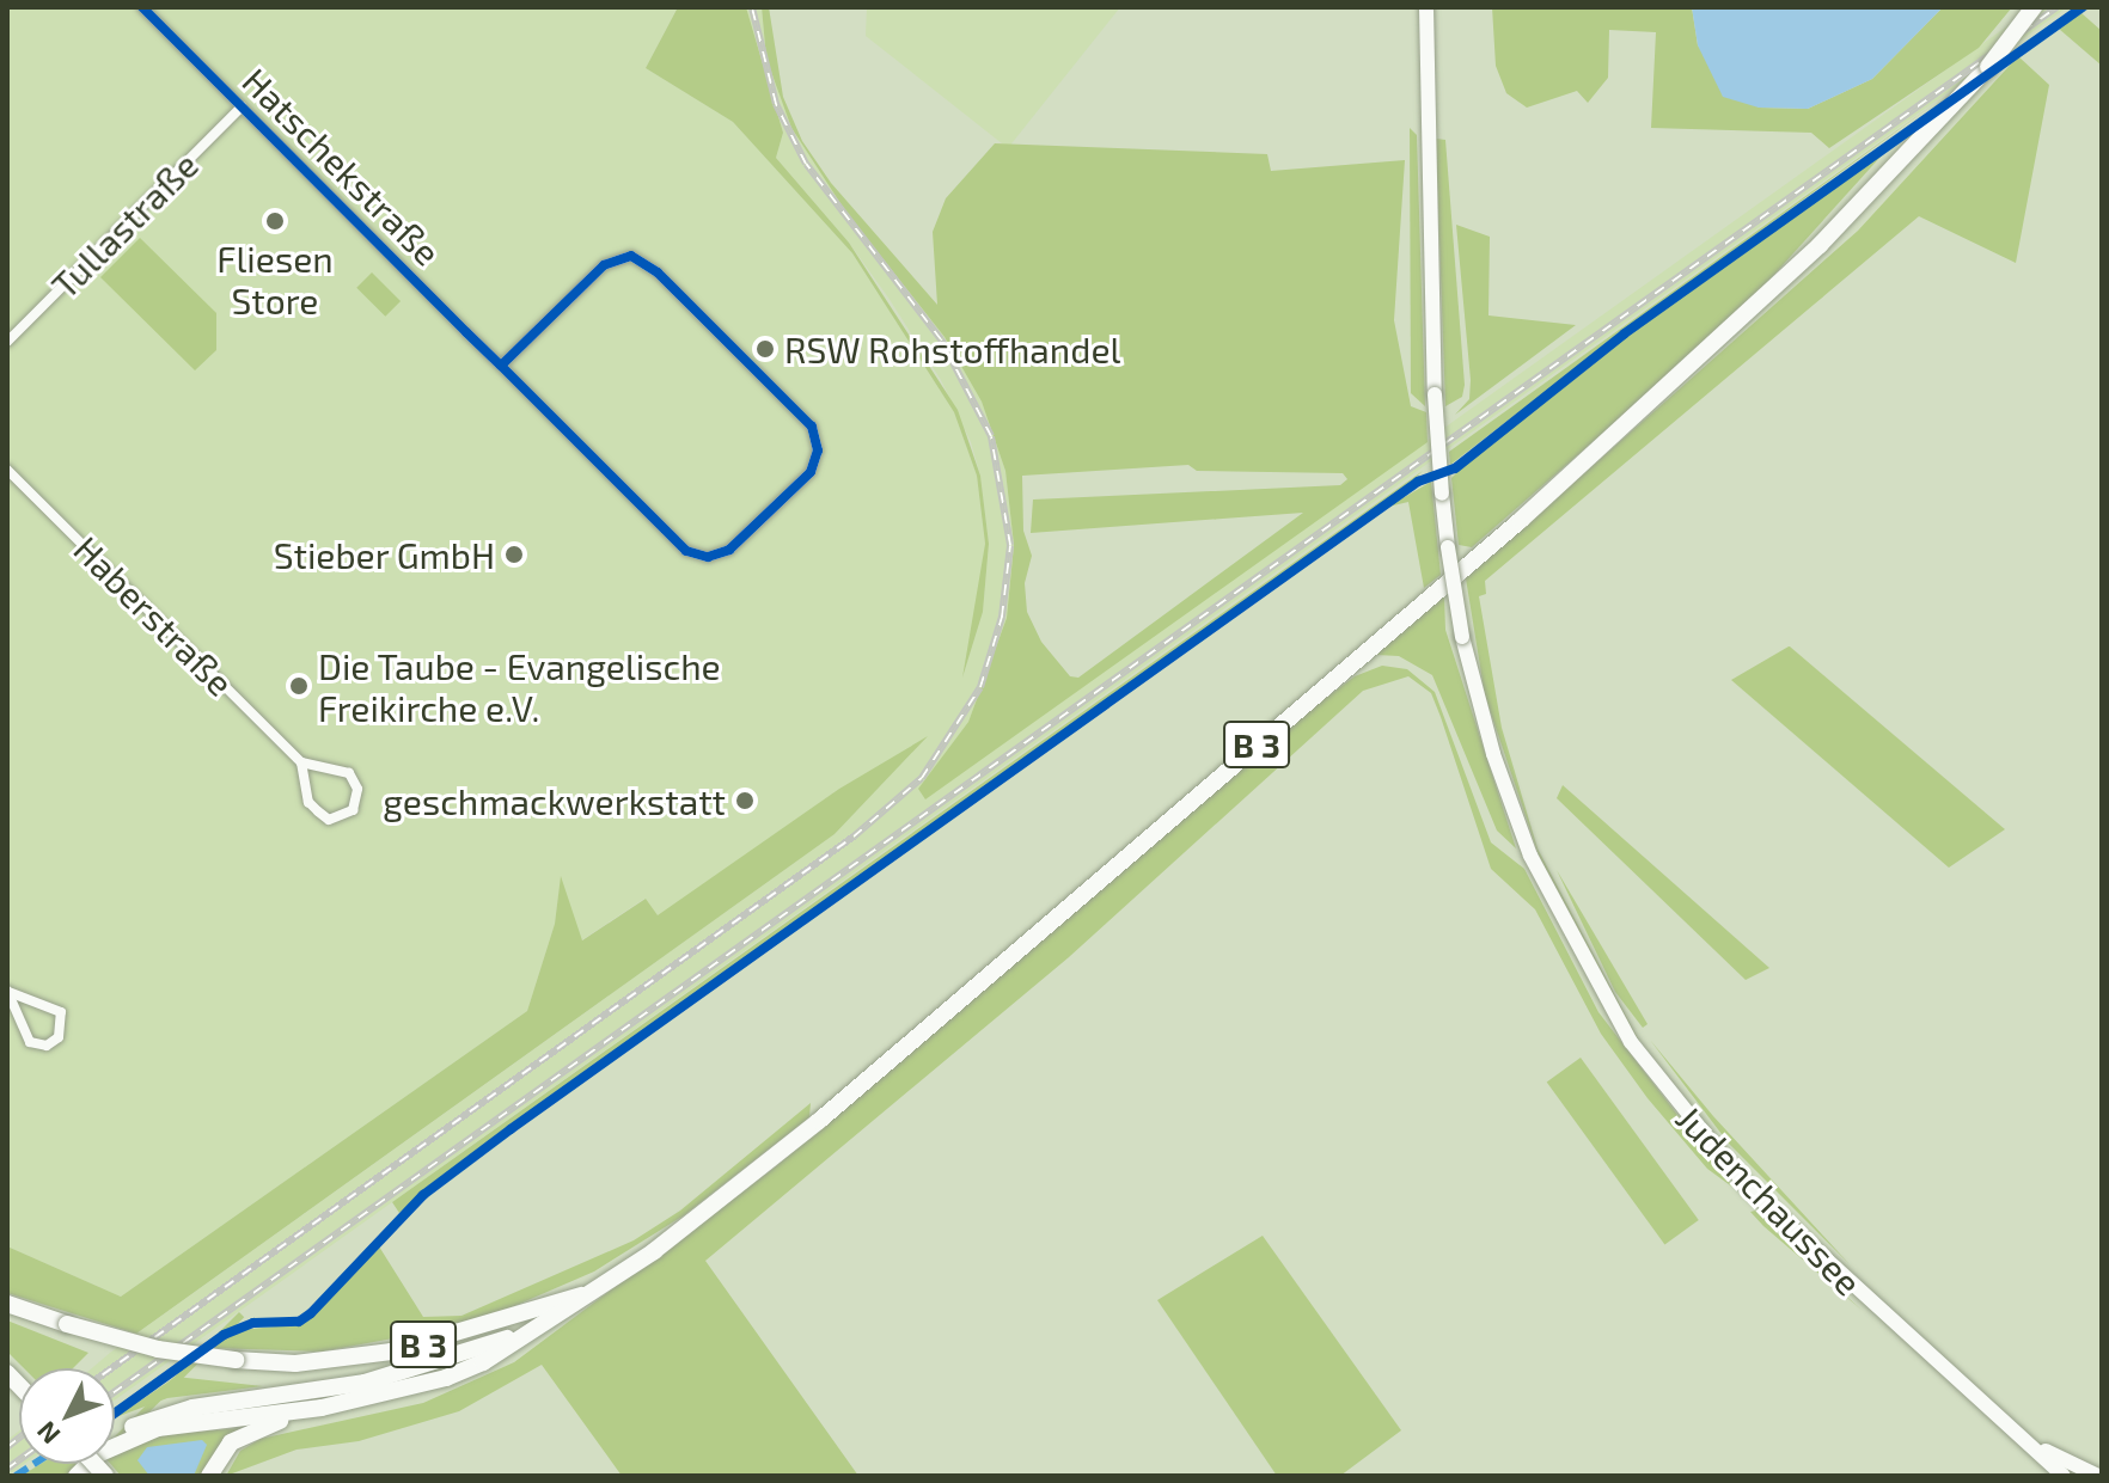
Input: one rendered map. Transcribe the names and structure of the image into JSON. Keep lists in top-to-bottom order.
{
  "streets": {
    "main road": ["B 3", "Judenchaussee"],
    "street": ["Hatschekstraße", "Tullastraße", "Haberstraße"]
  },
  "crossings": [
    ["Hatschekstraße", "Tullastraße"]
  ],
  "places": [
    "Fliesen Store",
    "RSW Rohstoffhandel",
    "Stieber GmbH",
    "Die Taube - Evangelische Freikirche e.V.",
    "geschmackwerkstatt"
  ],
  "north": "bottom left"
}
